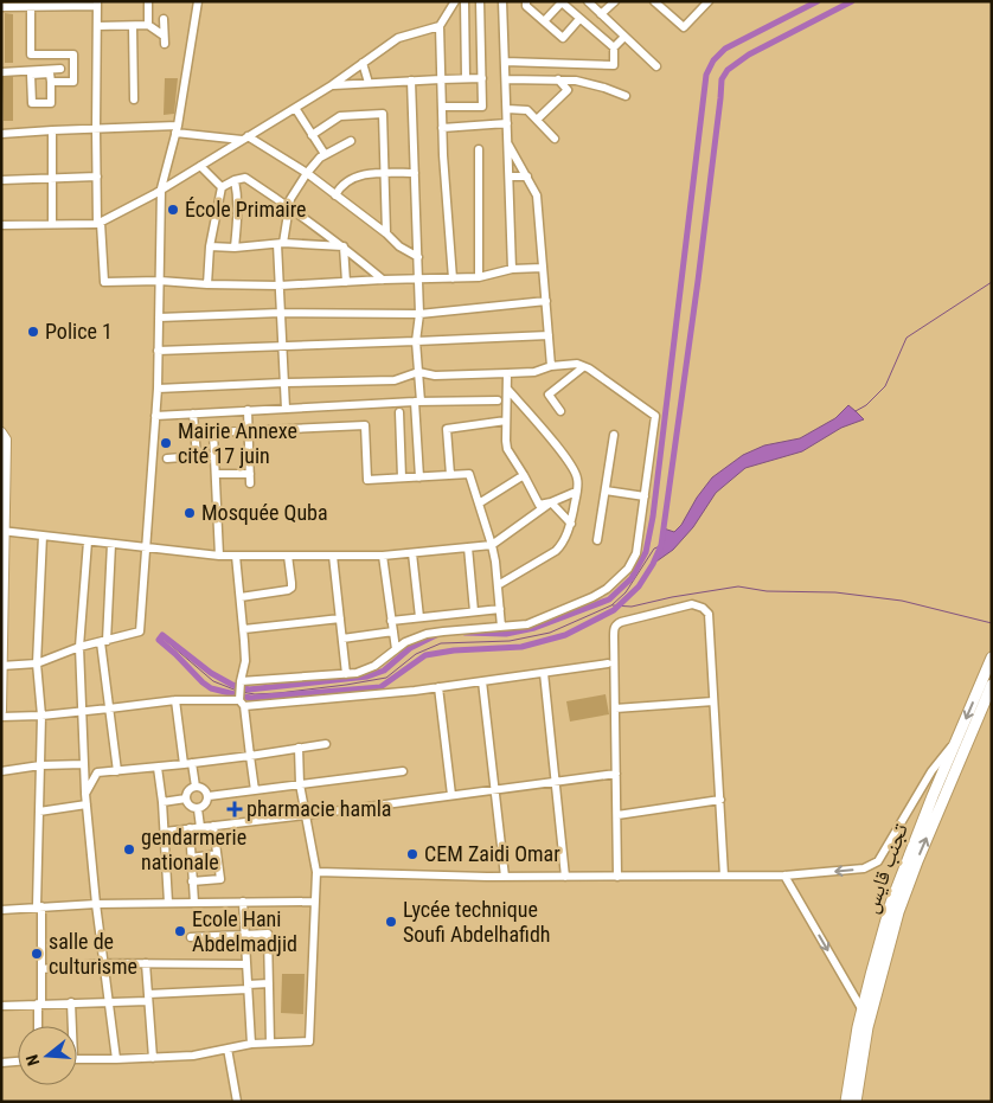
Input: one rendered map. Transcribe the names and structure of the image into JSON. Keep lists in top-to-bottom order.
{
  "streets": {
    "highway": ["تجنب قايس"]
  },
  "places": {
    "other": [
      "École Primaire",
      "Police 1",
      "Mairie Annexe cité 17 juin",
      "Mosquée Quba",
      "gendarmerie nationale",
      "CEM Zaidi Omar",
      "Lycée technique Soufi Abdelhafidh",
      "Ecole Hani Abdelmadjid",
      "salle de culturisme"
    ],
    "health": ["pharmacie hamla"]
  },
  "north": "left"
}
